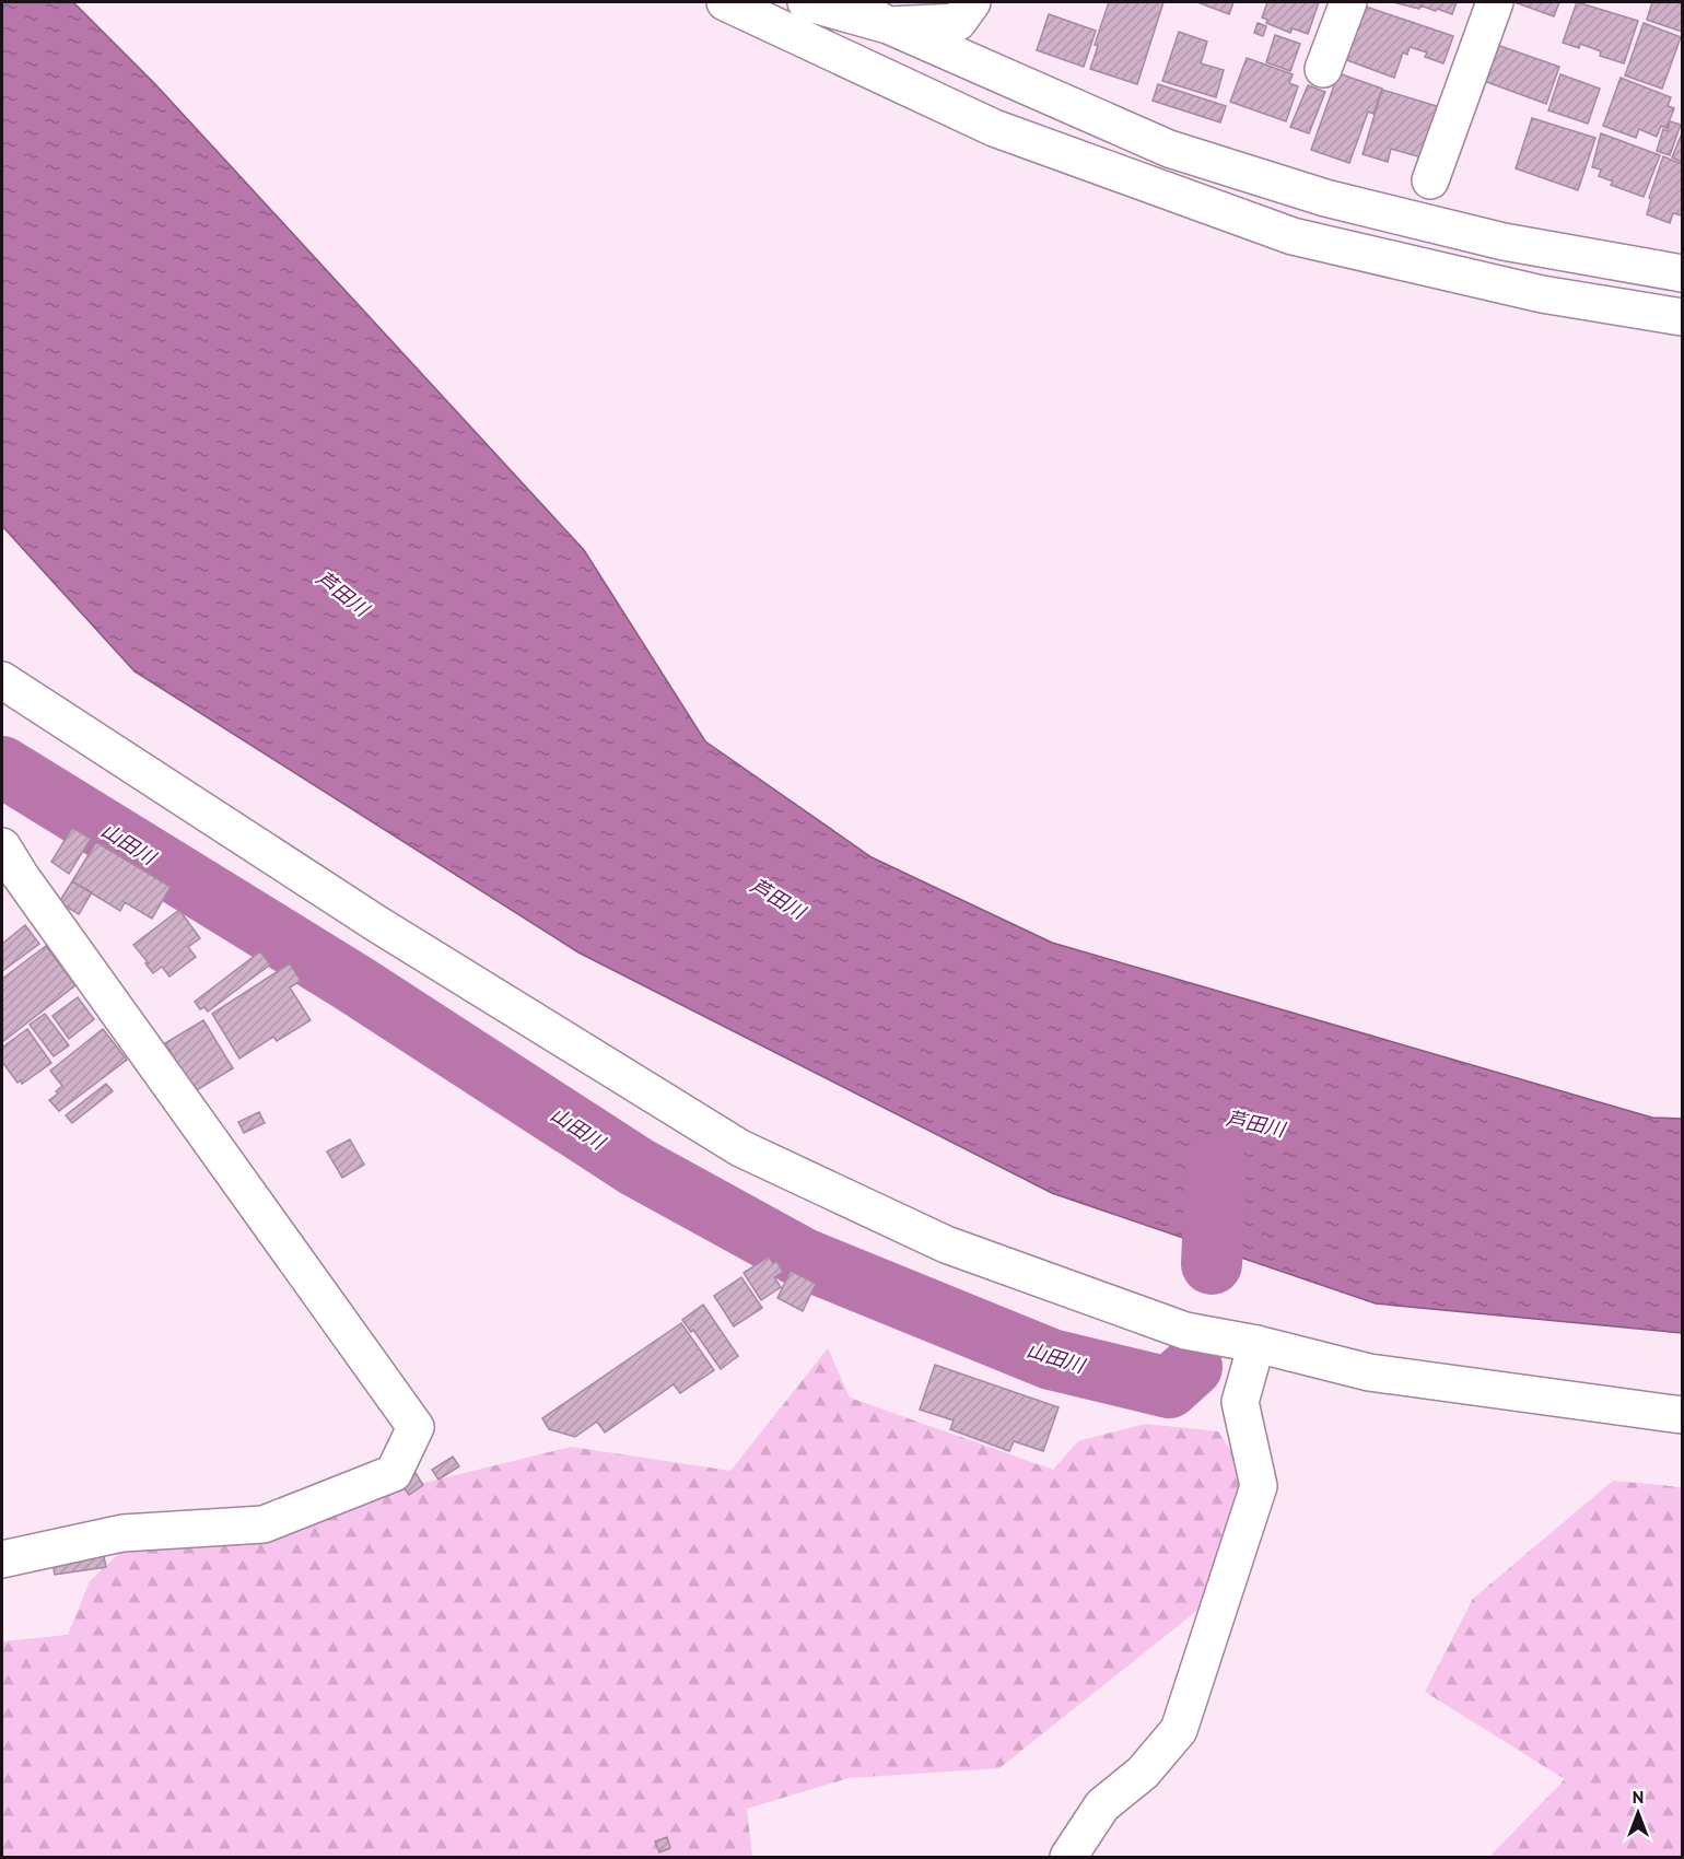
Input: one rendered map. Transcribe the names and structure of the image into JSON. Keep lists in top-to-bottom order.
{
  "water": ["芦田川", "山田川"],
  "north": "top"
}
